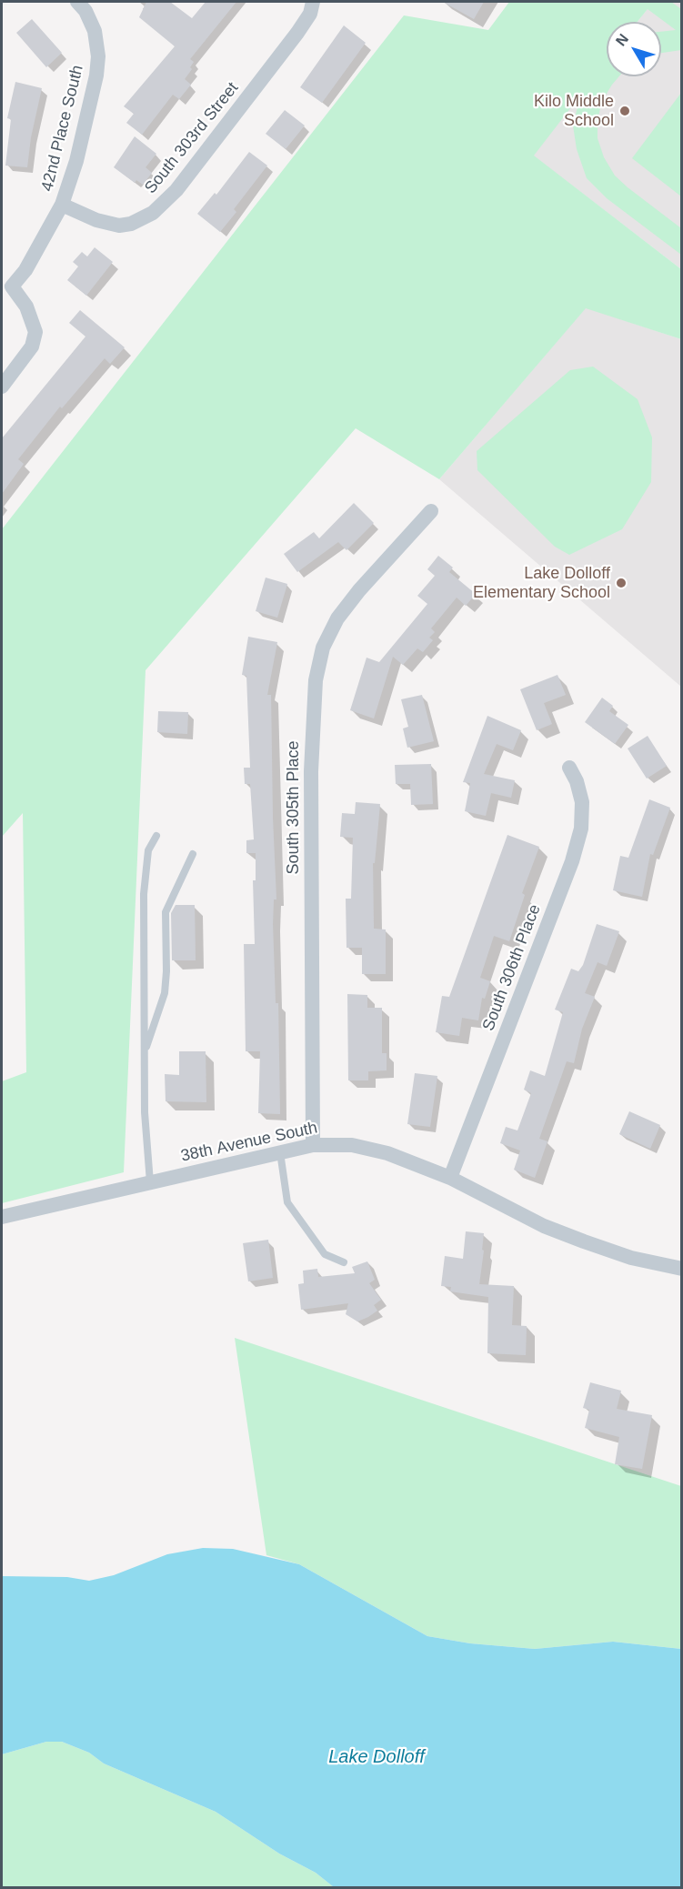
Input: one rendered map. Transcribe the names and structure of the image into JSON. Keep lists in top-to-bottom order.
{
  "streets": {
    "street": [
      "42nd Place South",
      "South 303rd Street",
      "South 305th Place",
      "South 306th Place",
      "38th Avenue South"
    ]
  },
  "crossings": [
    ["42nd Place South", "South 303rd Street"],
    ["South 305th Place", "38th Avenue South"],
    ["South 306th Place", "38th Avenue South"]
  ],
  "water": ["Lake Dolloff"],
  "places": ["Kilo Middle School", "Lake Dolloff Elementary School"],
  "north": "top left"
}
